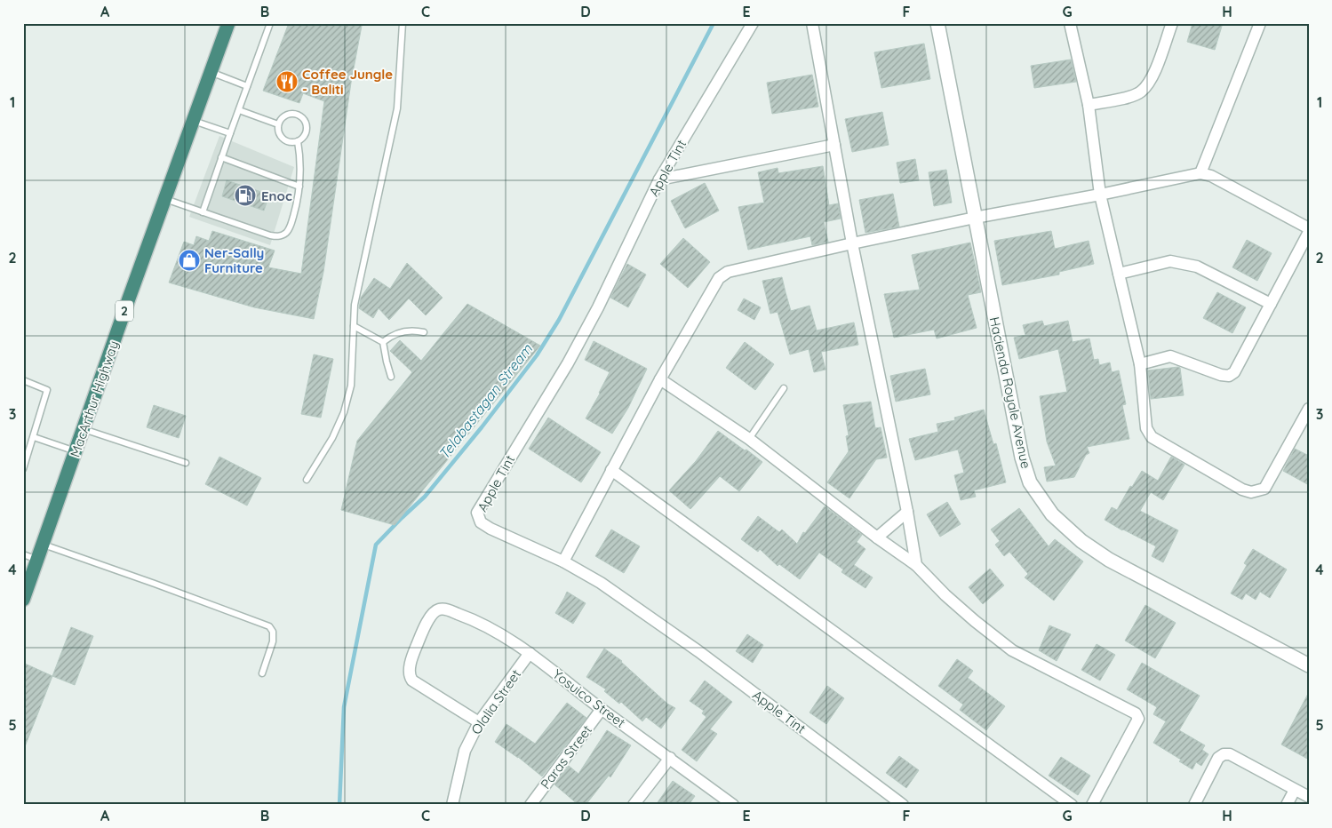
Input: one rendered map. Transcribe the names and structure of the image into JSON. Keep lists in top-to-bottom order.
{
  "streets": {
    "highway": ["2", "MacArthur Highway"],
    "street": [
      "Apple Tint",
      "Hacienda Royale Avenue",
      "Yosuico Street",
      "Olalia Street",
      "Paras Street"
    ]
  },
  "crossings": [
    ["Yosuico Street", "Olalia Street"],
    ["Yosuico Street", "Paras Street"]
  ],
  "water": ["Telabastagan Stream"],
  "places": {
    "restaurant": ["Coffee Jungle - Baliti"],
    "fuel station": ["Enoc"],
    "shop": ["Ner-Sally Furniture"]
  },
  "grid": {
    "columns": [
      "A",
      "B",
      "C",
      "D",
      "E",
      "F",
      "G",
      "H"
    ],
    "rows": [
      "1",
      "2",
      "3",
      "4",
      "5"
    ]
  }
}
